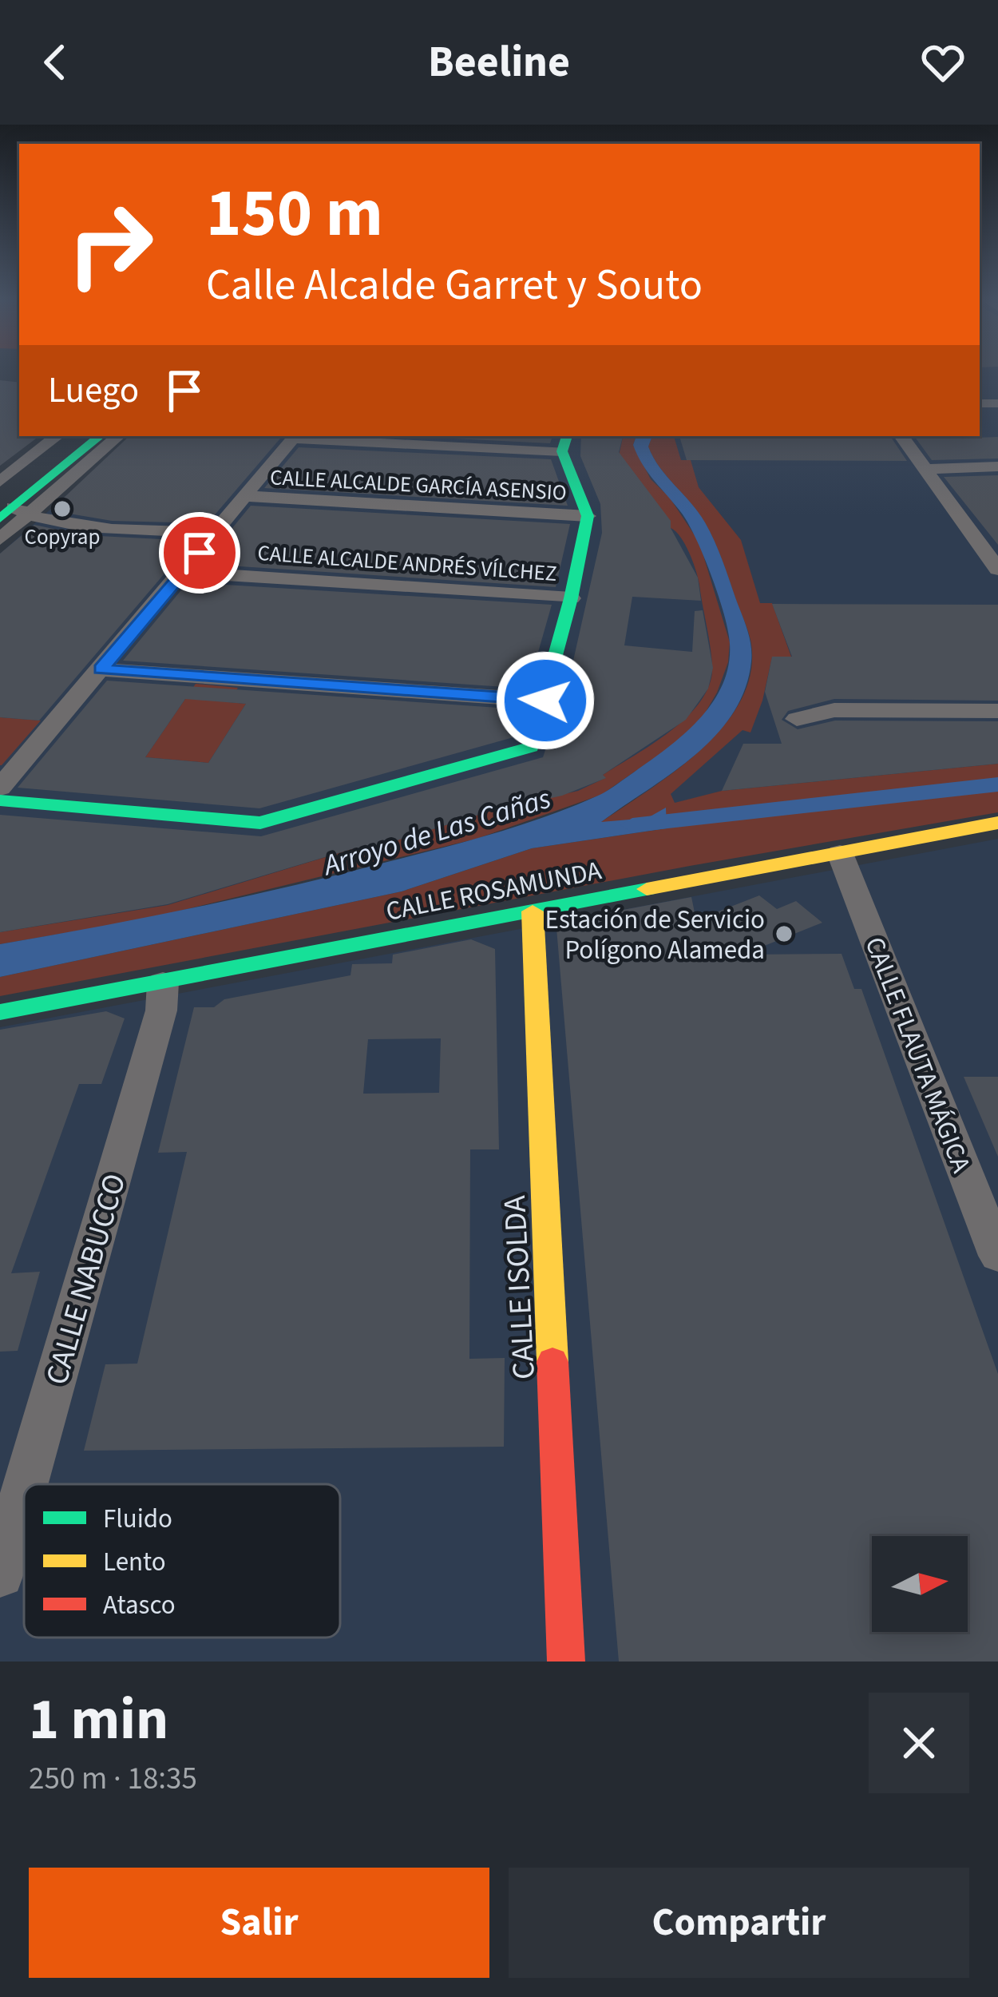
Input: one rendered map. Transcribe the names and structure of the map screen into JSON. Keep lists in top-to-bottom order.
{
  "streets": {
    "street": [
      "CALLE ALCALDE GARCÍA ASENSIO",
      "CALLE ALCALDE ANDRÉS VÍLCHEZ",
      "CALLE ROSAMUNDA",
      "CALLE FLAUTA MÁGICA",
      "CALLE NABUCCO",
      "CALLE ISOLDA"
    ]
  },
  "crossings": [
    ["CALLE ROSAMUNDA", "CALLE FLAUTA MÁGICA"],
    ["CALLE ROSAMUNDA", "CALLE NABUCCO"],
    ["CALLE ROSAMUNDA", "CALLE ISOLDA"]
  ],
  "water": ["Arroyo de Las Cañas"],
  "places": ["Copyrap", "Estación de Servicio Polígono Alameda"],
  "legend": ["Fluido", "Lento", "Atasco"],
  "north": "right",
  "page": {
    "header": "Beeline",
    "turn": ["150 m", "Calle Alcalde Garret y Souto"],
    "then": "Luego",
    "heading": ["1 min", "250 m · 18:35"],
    "buttons": ["Salir", "Compartir"]
  }
}
